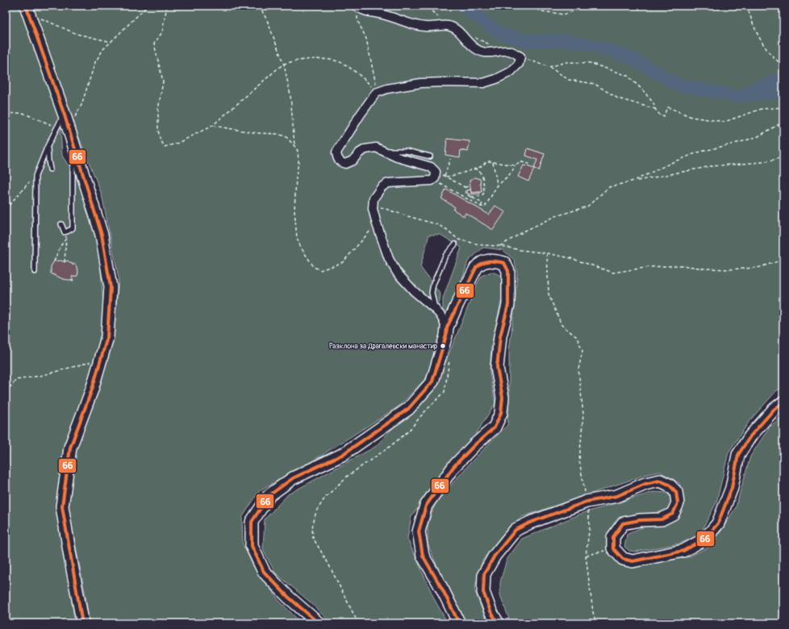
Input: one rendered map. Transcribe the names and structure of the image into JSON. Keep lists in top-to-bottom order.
{
  "places": ["Разклона за Драгалевски манастир"],
  "lines": ["transit line 66"]
}
